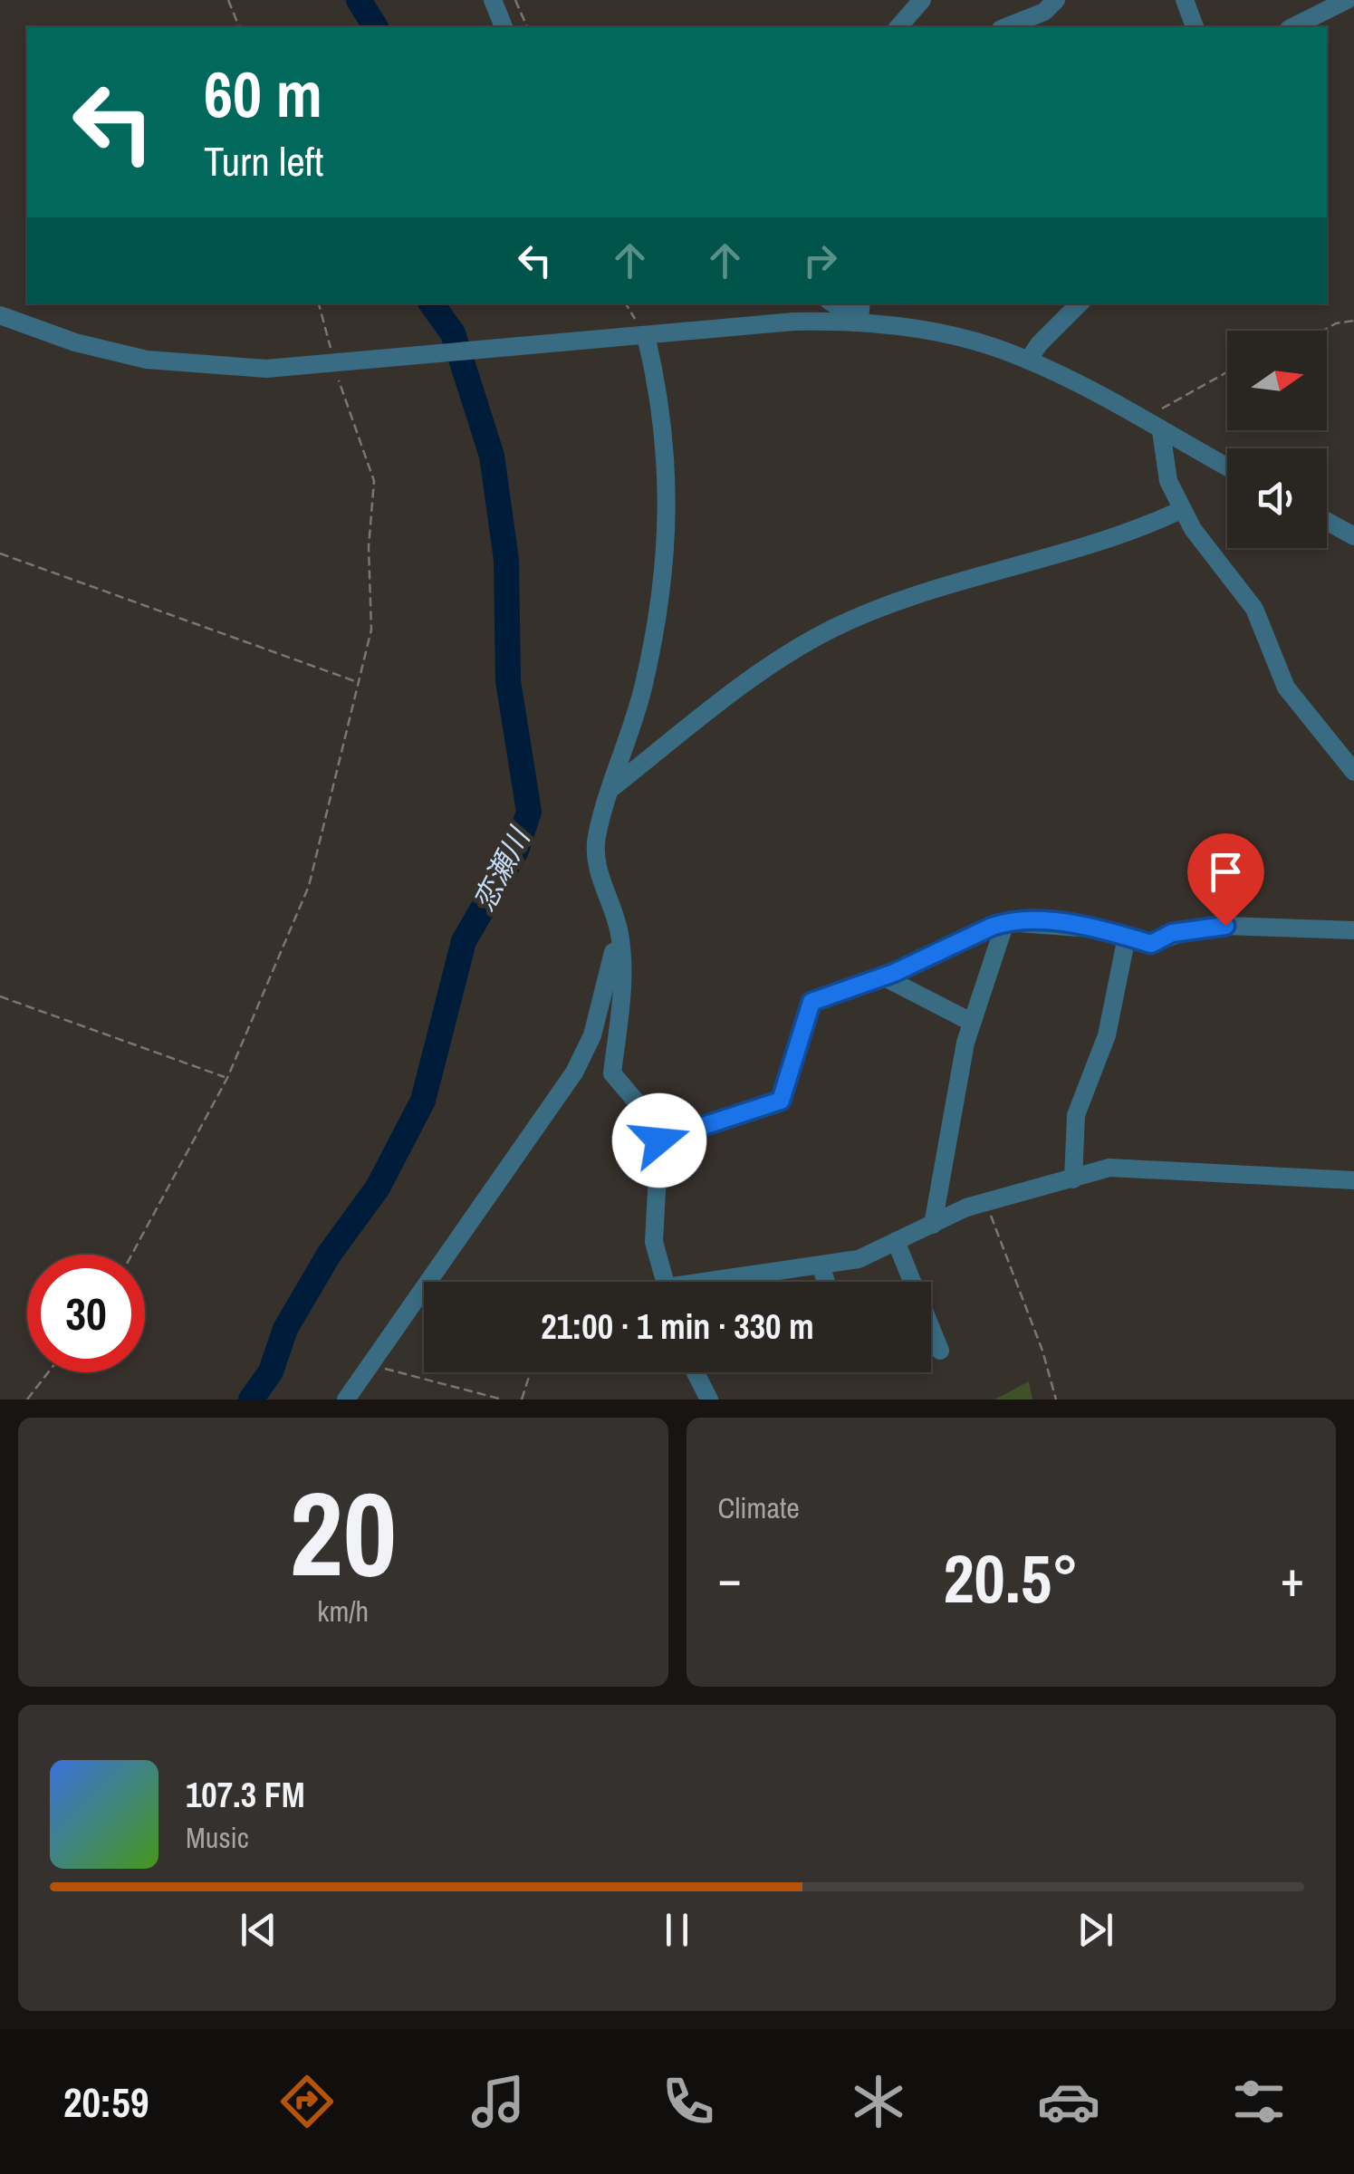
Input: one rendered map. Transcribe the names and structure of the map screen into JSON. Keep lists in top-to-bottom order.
{
  "water": ["恋瀬川"],
  "north": "right",
  "page": {
    "turn": ["60 m", "Turn left"],
    "limit": "30",
    "trip": "21:00 · 1 min · 330 m",
    "tile": [
      ["20", "km/h"],
      "Climate"
    ],
    "heat": ["−", "20.5°", "+"],
    "song": ["107.3 FM", "Music"],
    "tabs": "20:59"
  }
}
